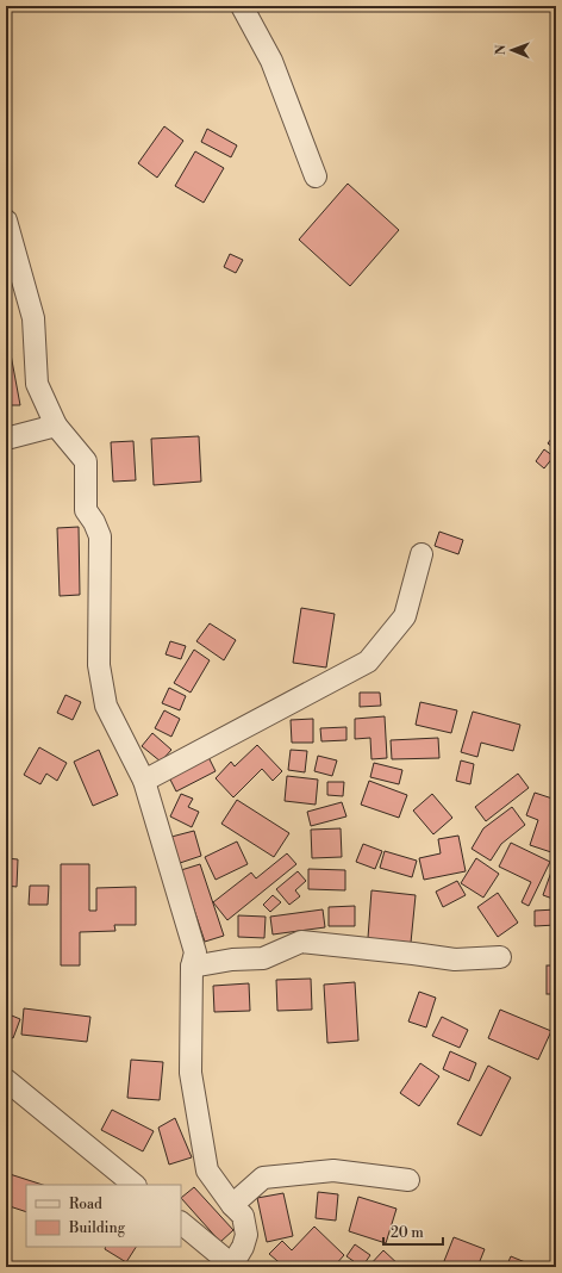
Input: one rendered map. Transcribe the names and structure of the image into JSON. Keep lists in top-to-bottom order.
{
  "legend": ["Road", "Building"],
  "scale_bar": "20 m",
  "north": "left"
}
